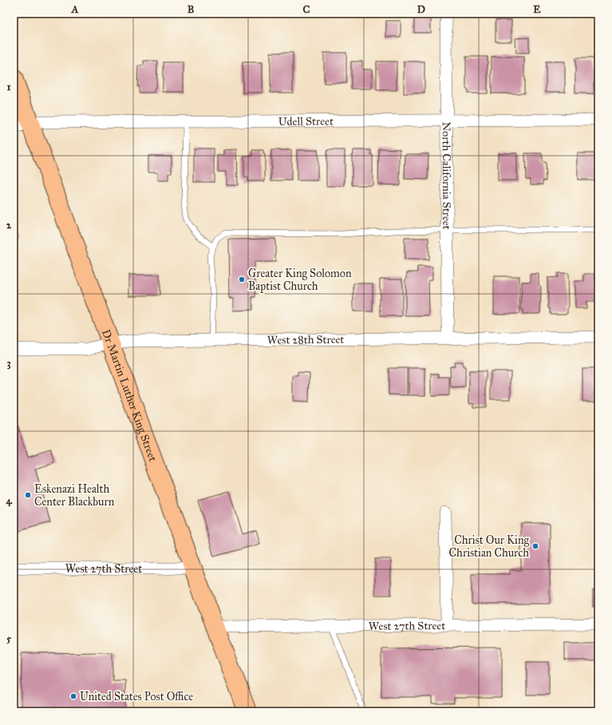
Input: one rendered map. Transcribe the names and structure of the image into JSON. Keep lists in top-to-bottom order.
{
  "streets": {
    "main road": ["Dr Martin Luther King Street"],
    "street": [
      "Udell Street",
      "North California Street",
      "West 28th Street",
      "West 27th Street"
    ]
  },
  "crossings": [
    ["Udell Street", "North California Street"],
    ["Udell Street", "Dr Martin Luther King Street"],
    ["North California Street", "West 28th Street"],
    ["West 28th Street", "Dr Martin Luther King Street"],
    ["Dr Martin Luther King Street", "West 27th Street"]
  ],
  "places": [
    "Greater King Solomon Baptist Church",
    "Eskenazi Health Center Blackburn",
    "Christ Our King Christian Church",
    "United States Post Office"
  ],
  "grid": {
    "columns": [
      "A",
      "B",
      "C",
      "D",
      "E"
    ],
    "rows": [
      "1",
      "2",
      "3",
      "4",
      "5"
    ]
  }
}
